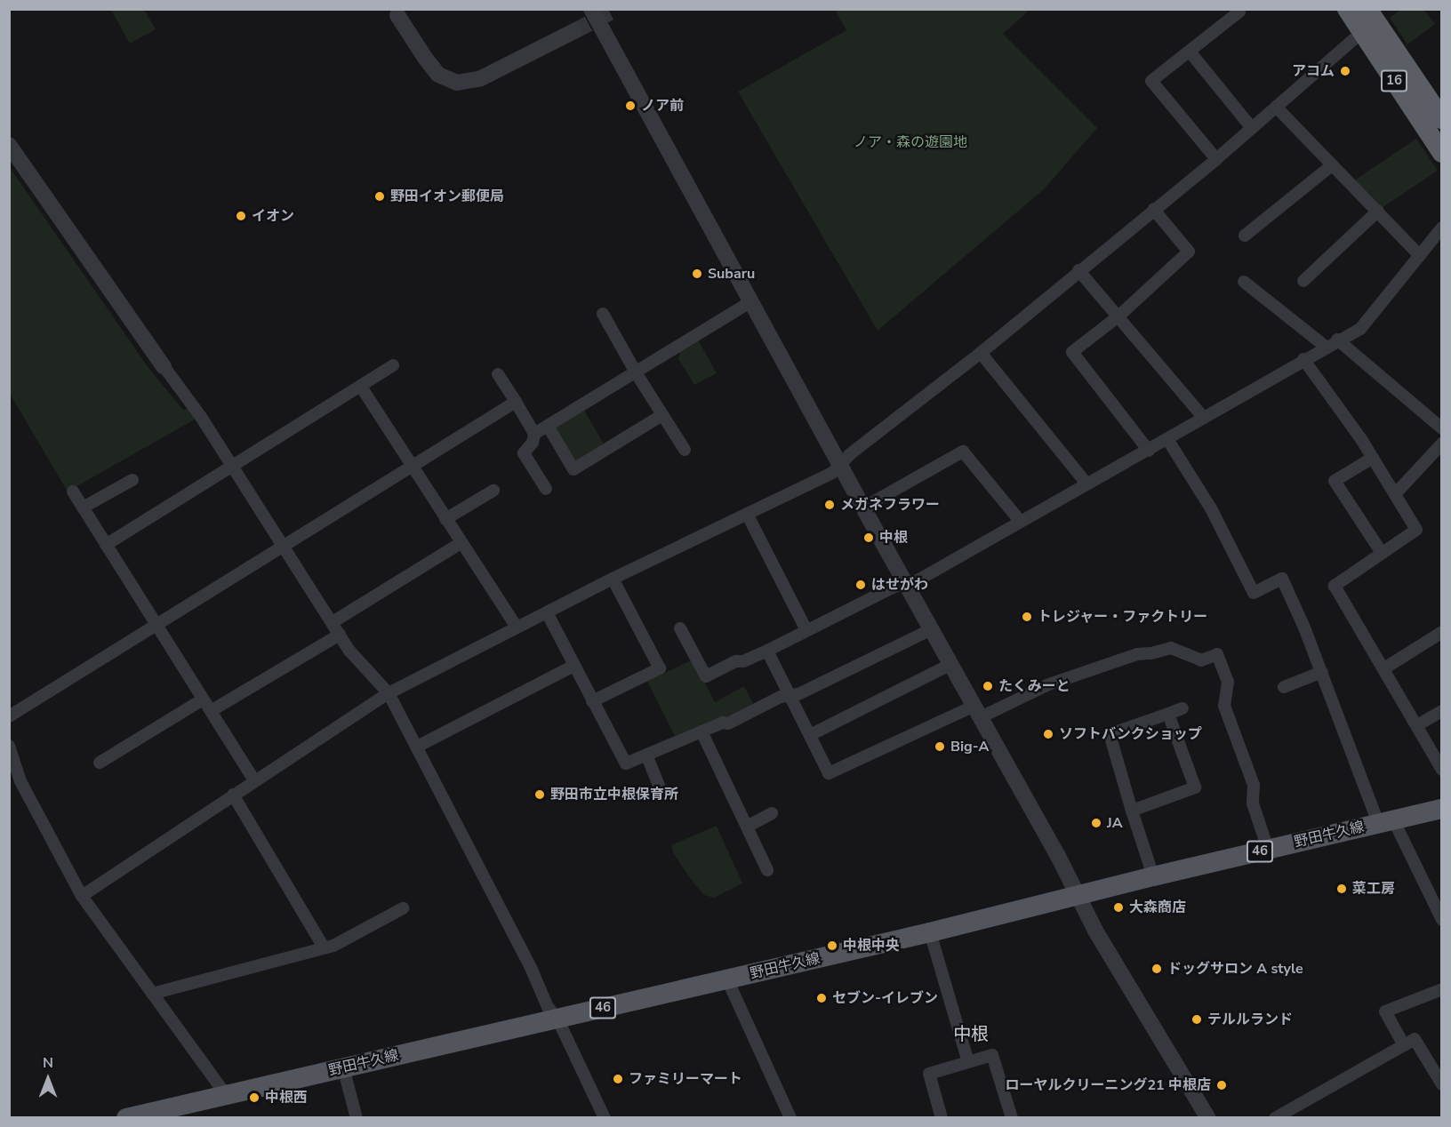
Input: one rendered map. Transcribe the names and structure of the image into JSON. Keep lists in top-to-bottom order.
{
  "streets": {
    "highway": ["16"],
    "main road": ["野田牛久線", "46"]
  },
  "districts": ["中根"],
  "parks": ["ノア・森の遊園地"],
  "places": [
    "アコム",
    "ノア前",
    "野田イオン郵便局",
    "イオン",
    "Subaru",
    "メガネフラワー",
    "中根",
    "はせがわ",
    "トレジャー・ファクトリー",
    "たくみーと",
    "ソフトバンクショップ",
    "Big-A",
    "野田市立中根保育所",
    "JA",
    "菜工房",
    "大森商店",
    "中根中央",
    "ドッグサロン A style",
    "セブン-イレブン",
    "テルルランド",
    "ファミリーマート",
    "ローヤルクリーニング21 中根店",
    "中根西"
  ],
  "north": "top"
}
